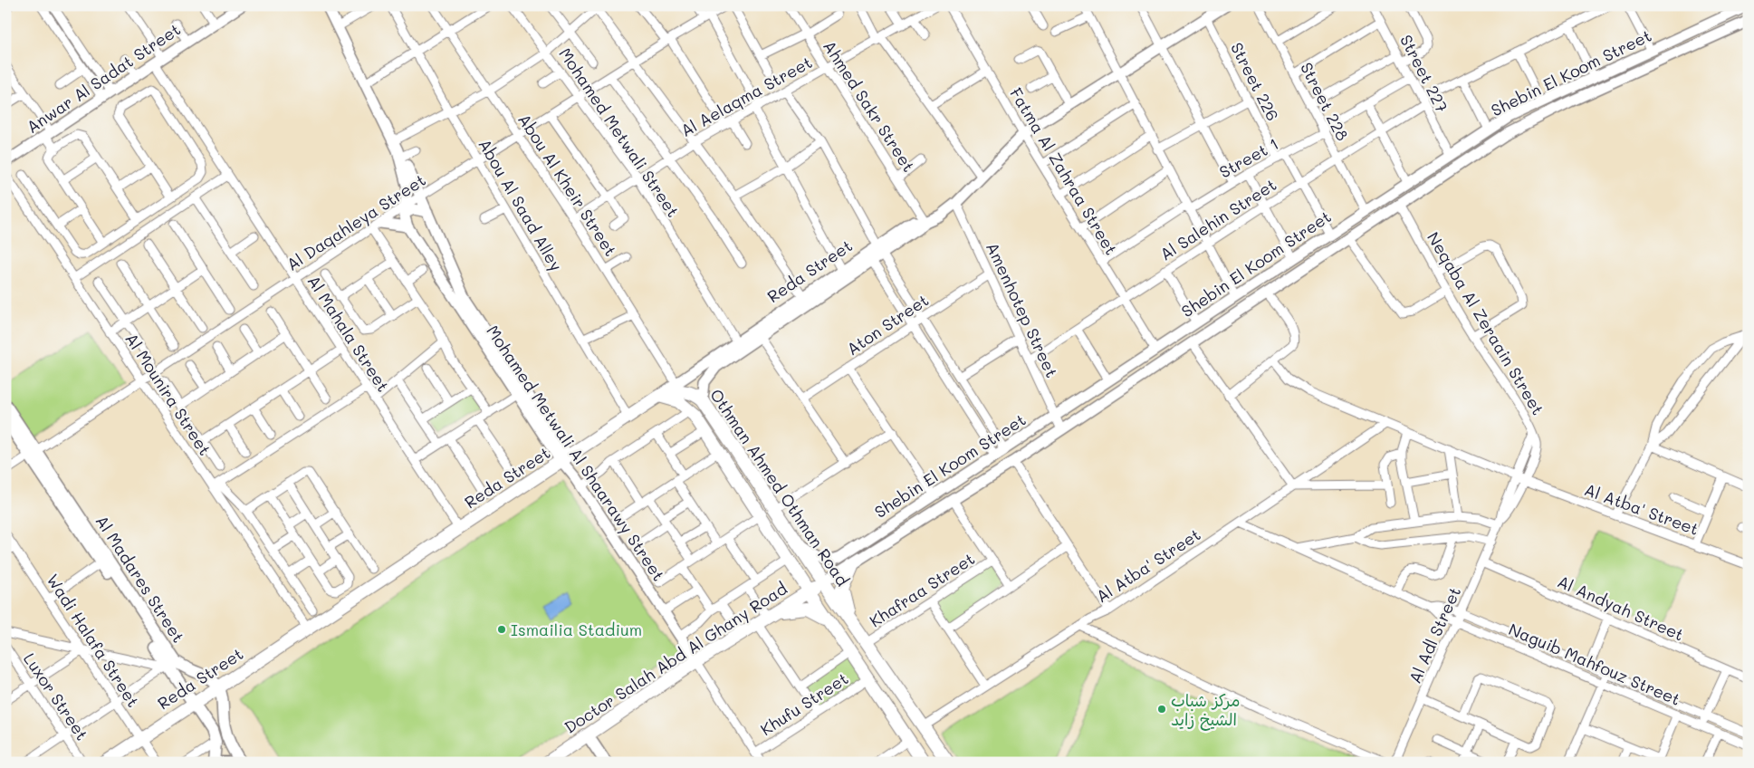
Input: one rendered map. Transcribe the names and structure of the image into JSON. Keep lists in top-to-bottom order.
{
  "streets": {
    "main road": [
      "Reda Street",
      "Othman Ahmed Othman Road",
      "Al Madares Street",
      "Doctor Salah Abd Al Ghany Road"
    ],
    "street": [
      "Shebin El Koom Street",
      "Street 227",
      "Anwar Al Sadat Street",
      "Street 226",
      "Al Aelaqma Street",
      "Street 228",
      "Ahmed Sakr Street",
      "Mohamed Metwali Street",
      "Street 1",
      "Fatma Al Zahraa Street",
      "Abou Al Kheir Street",
      "Abou Al Saad Alley",
      "Al Salehin Street",
      "Al Daqahleya Street",
      "Amenhotep Street",
      "Neqaba Al Zeraain Street",
      "Aton Street",
      "Al Mahala Street",
      "Al Mounira Street",
      "Mohamed Metwali Al Shaarawy Street",
      "Al Atba' Street",
      "Khafraa Street",
      "Al Andyah Street",
      "Al Adl Street",
      "Wadi Halafa Street",
      "Naguib Mahfouz Street",
      "Luxor Street",
      "Khufu Street"
    ]
  },
  "crossings": [
    ["Shebin El Koom Street", "Street 227"],
    ["Shebin El Koom Street", "Street 228"],
    ["Shebin El Koom Street", "Fatma Al Zahraa Street"],
    ["Shebin El Koom Street", "Amenhotep Street"],
    ["Shebin El Koom Street", "Neqaba Al Zeraain Street"],
    ["Shebin El Koom Street", "Othman Ahmed Othman Road"],
    ["Shebin El Koom Street", "Doctor Salah Abd Al Ghany Road"],
    ["Street 227", "Street 1"],
    ["Street 227", "Al Salehin Street"],
    ["Anwar Al Sadat Street", "Al Mahala Street"],
    ["Street 226", "Street 1"],
    ["Street 226", "Reda Street"],
    ["Al Aelaqma Street", "Ahmed Sakr Street"],
    ["Al Aelaqma Street", "Mohamed Metwali Street"],
    ["Al Aelaqma Street", "Abou Al Kheir Street"],
    ["Street 228", "Street 1"],
    ["Street 228", "Al Salehin Street"],
    ["Ahmed Sakr Street", "Reda Street"],
    ["Mohamed Metwali Street", "Al Daqahleya Street"],
    ["Mohamed Metwali Street", "Reda Street"],
    ["Street 1", "Fatma Al Zahraa Street"],
    ["Fatma Al Zahraa Street", "Al Salehin Street"],
    ["Fatma Al Zahraa Street", "Reda Street"],
    ["Abou Al Kheir Street", "Al Daqahleya Street"],
    ["Abou Al Kheir Street", "Reda Street"],
    ["Abou Al Saad Alley", "Al Daqahleya Street"],
    ["Abou Al Saad Alley", "Reda Street"],
    ["Al Salehin Street", "Amenhotep Street"],
    ["Al Daqahleya Street", "Al Mahala Street"],
    ["Al Daqahleya Street", "Al Mounira Street"],
    ["Al Daqahleya Street", "Mohamed Metwali Al Shaarawy Street"],
    ["Al Daqahleya Street", "Al Madares Street"],
    ["Reda Street", "Amenhotep Street"],
    ["Reda Street", "Al Mahala Street"],
    ["Reda Street", "Al Mounira Street"],
    ["Reda Street", "Mohamed Metwali Al Shaarawy Street"],
    ["Reda Street", "Othman Ahmed Othman Road"],
    ["Reda Street", "Al Madares Street"],
    ["Reda Street", "Wadi Halafa Street"],
    ["Amenhotep Street", "Aton Street"],
    ["Neqaba Al Zeraain Street", "Al Adl Street"],
    ["Mohamed Metwali Al Shaarawy Street", "Doctor Salah Abd Al Ghany Road"],
    ["Mohamed Metwali Al Shaarawy Street", "Khufu Street"],
    ["Othman Ahmed Othman Road", "Al Atba' Street"],
    ["Othman Ahmed Othman Road", "Khafraa Street"],
    ["Othman Ahmed Othman Road", "Doctor Salah Abd Al Ghany Road"],
    ["Othman Ahmed Othman Road", "Khufu Street"],
    ["Al Atba' Street", "Al Adl Street"],
    ["Al Atba' Street", "Naguib Mahfouz Street"],
    ["Al Andyah Street", "Al Adl Street"],
    ["Al Adl Street", "Naguib Mahfouz Street"]
  ],
  "places": ["Ismailia Stadium", "مركز شباب الشيخ زايد"]
}
